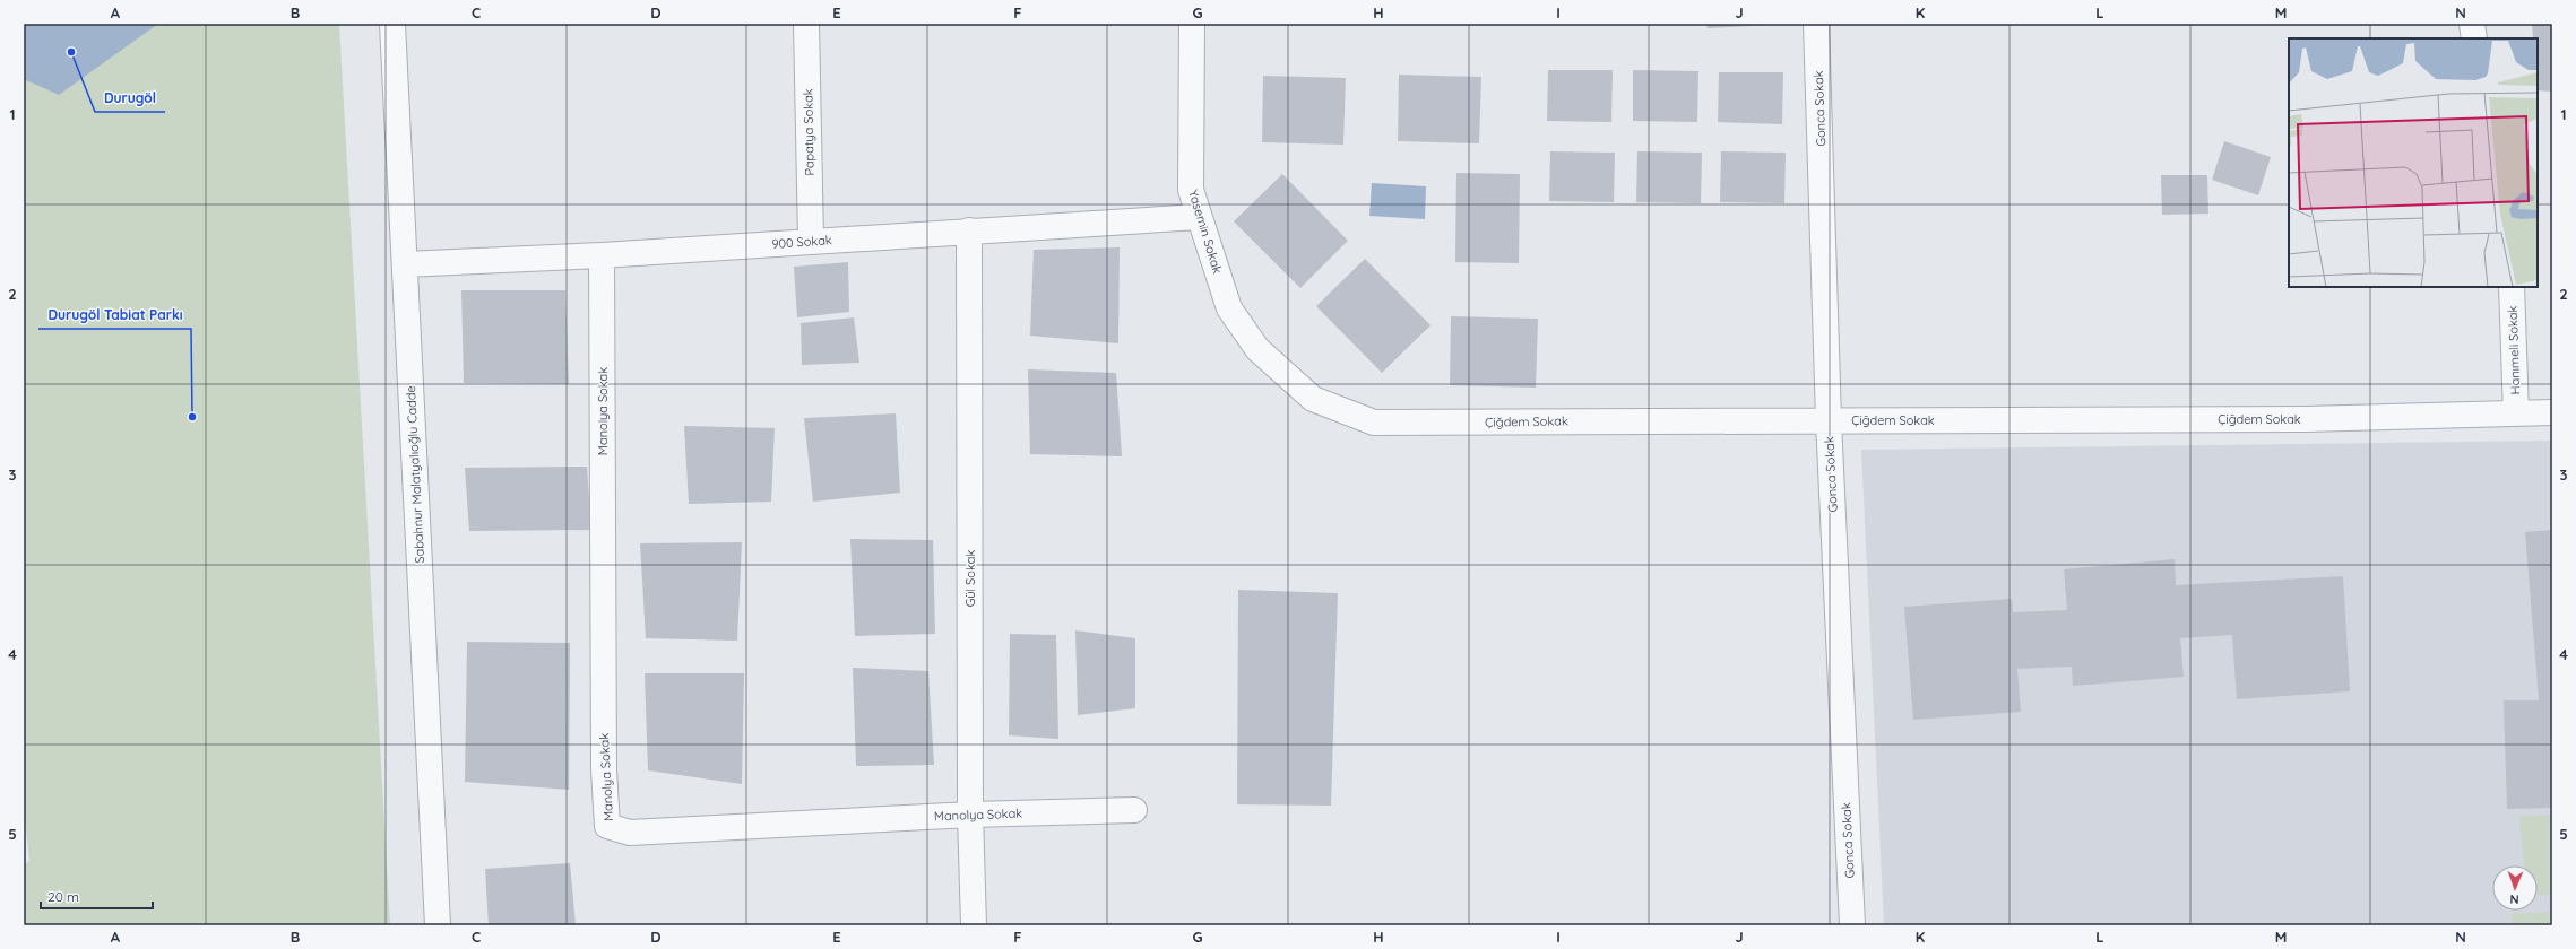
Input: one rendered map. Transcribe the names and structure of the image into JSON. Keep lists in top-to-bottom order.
{
  "streets": {
    "street": [
      "Gonca Sokak",
      "Papatya Sokak",
      "Yasemin Sokak",
      "900 Sokak",
      "Hanımeli Sokak",
      "Manolya Sokak",
      "Çiğdem Sokak",
      "Sabahnur Malatyalıoğlu Cadde",
      "Gül Sokak"
    ]
  },
  "crossings": [
    ["Gonca Sokak", "Çiğdem Sokak"],
    ["Papatya Sokak", "900 Sokak"],
    ["Yasemin Sokak", "900 Sokak"],
    ["Yasemin Sokak", "Çiğdem Sokak"],
    ["900 Sokak", "Manolya Sokak"],
    ["900 Sokak", "Sabahnur Malatyalıoğlu Cadde"],
    ["900 Sokak", "Gül Sokak"],
    ["Hanımeli Sokak", "Çiğdem Sokak"],
    ["Manolya Sokak", "Gül Sokak"]
  ],
  "places": ["Durugöl", "Durugöl Tabiat Parkı"],
  "scale_bar": "20 m",
  "north": "bottom",
  "grid": {
    "columns": [
      "A",
      "B",
      "C",
      "D",
      "E",
      "F",
      "G",
      "H",
      "I",
      "J",
      "K",
      "L",
      "M",
      "N"
    ],
    "rows": [
      "1",
      "2",
      "3",
      "4",
      "5"
    ]
  }
}
